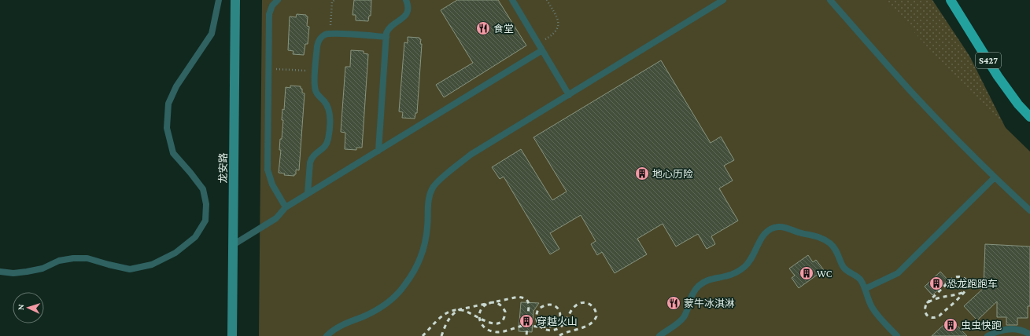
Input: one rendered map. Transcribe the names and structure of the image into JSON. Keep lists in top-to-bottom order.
{
  "streets": {
    "main road": ["S427", "龙安路"]
  },
  "places": {
    "restaurant": ["食堂", "蒙牛冰淇淋"],
    "building": [
      "地心历险",
      "WC",
      "恐龙跑跑车",
      "穿越火山",
      "虫虫快跑"
    ]
  },
  "north": "left"
}
